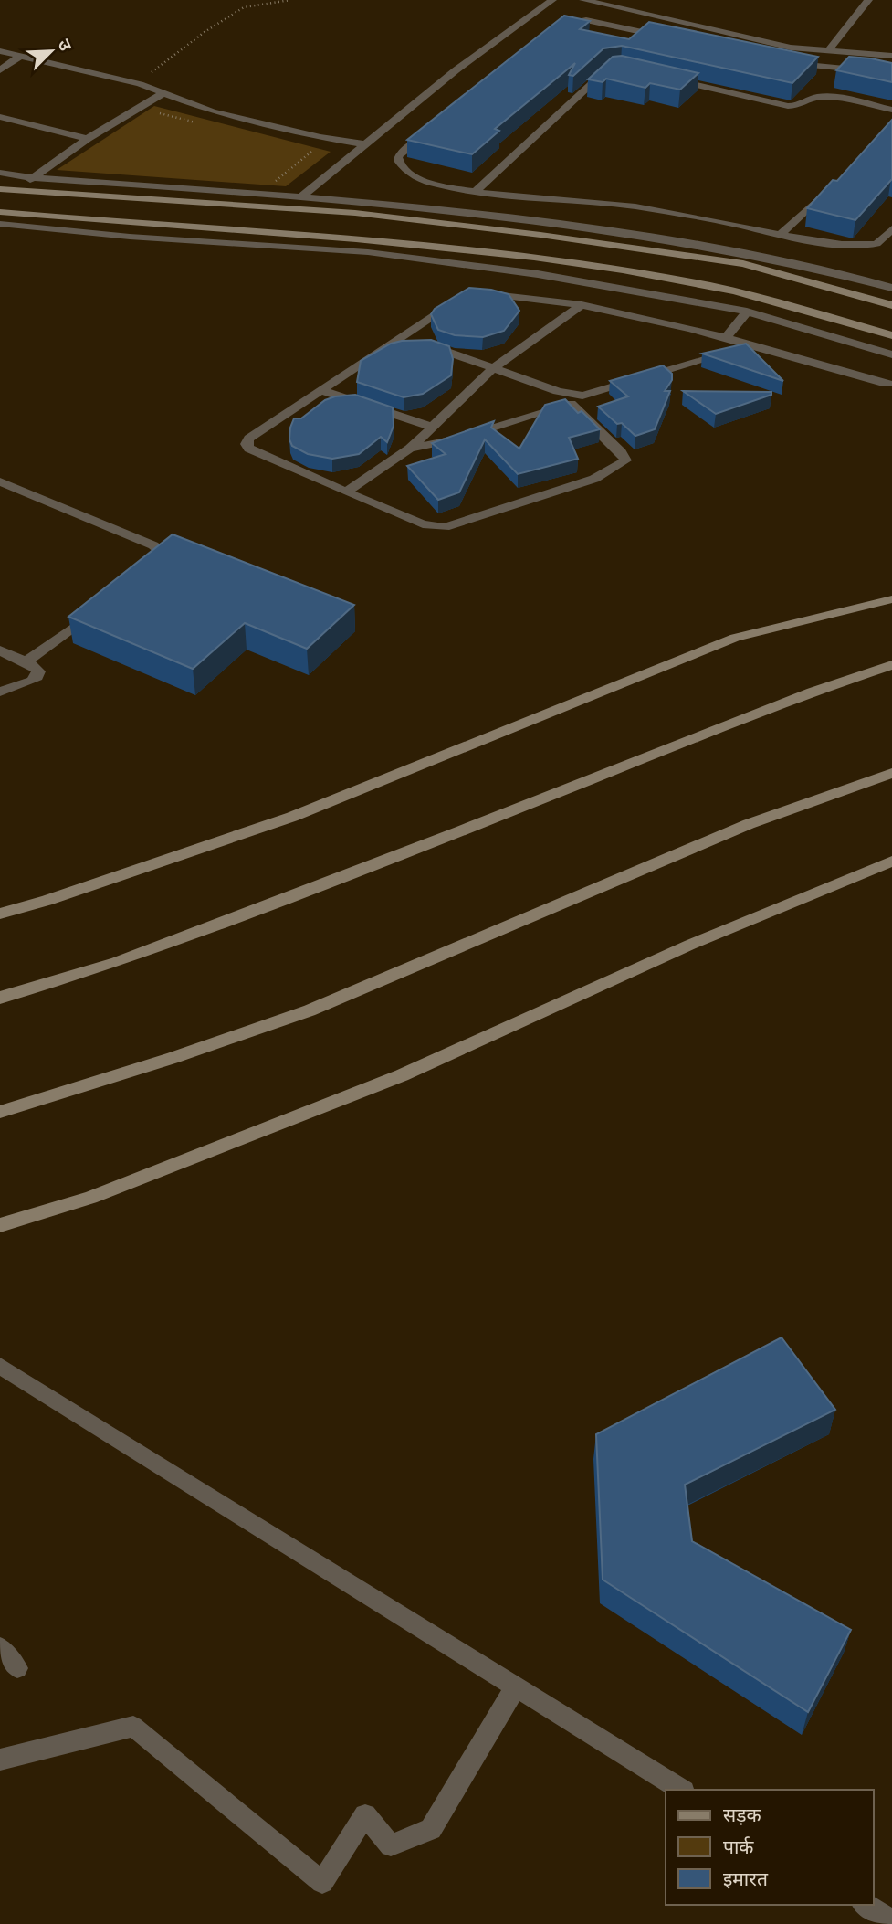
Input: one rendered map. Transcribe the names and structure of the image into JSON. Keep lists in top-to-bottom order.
{
  "legend": ["सड़क", "पार्क", "इमारत"],
  "north": "top right"
}
